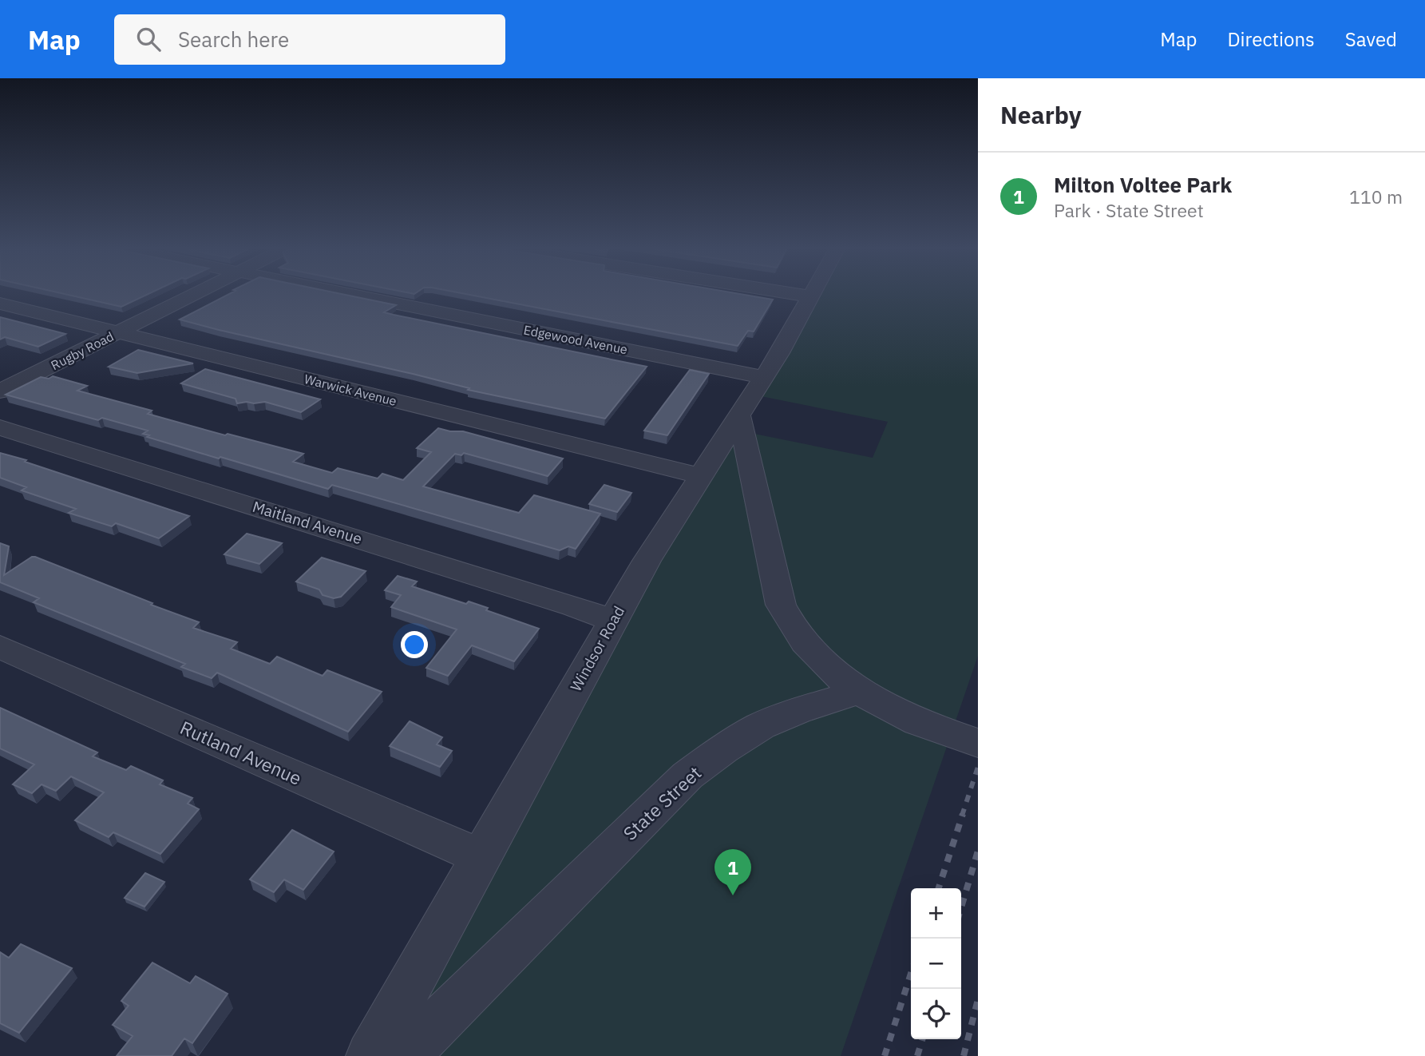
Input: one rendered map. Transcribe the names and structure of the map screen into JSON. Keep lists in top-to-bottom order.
{
  "streets": {
    "street": [
      "Edgewood Avenue",
      "Rugby Road",
      "Warwick Avenue",
      "Maitland Avenue",
      "Windsor Road",
      "Rutland Avenue",
      "State Street"
    ]
  },
  "crossings": [
    ["Edgewood Avenue", "Windsor Road"],
    ["Rugby Road", "Warwick Avenue"],
    ["Warwick Avenue", "Windsor Road"],
    ["Maitland Avenue", "Windsor Road"],
    ["Windsor Road", "Rutland Avenue"]
  ],
  "page": {
    "header": "Map",
    "search": "Search here",
    "nav": ["Map", "Directions", "Saved"],
    "heading": "Nearby",
    "list": [
      {
        "mark": "1",
        "name": "Milton Voltee Park",
        "note": "Park · State Street",
        "value": "110 m"
      }
    ],
    "pins": "1",
    "map_buttons": ["+", "−"]
  }
}
